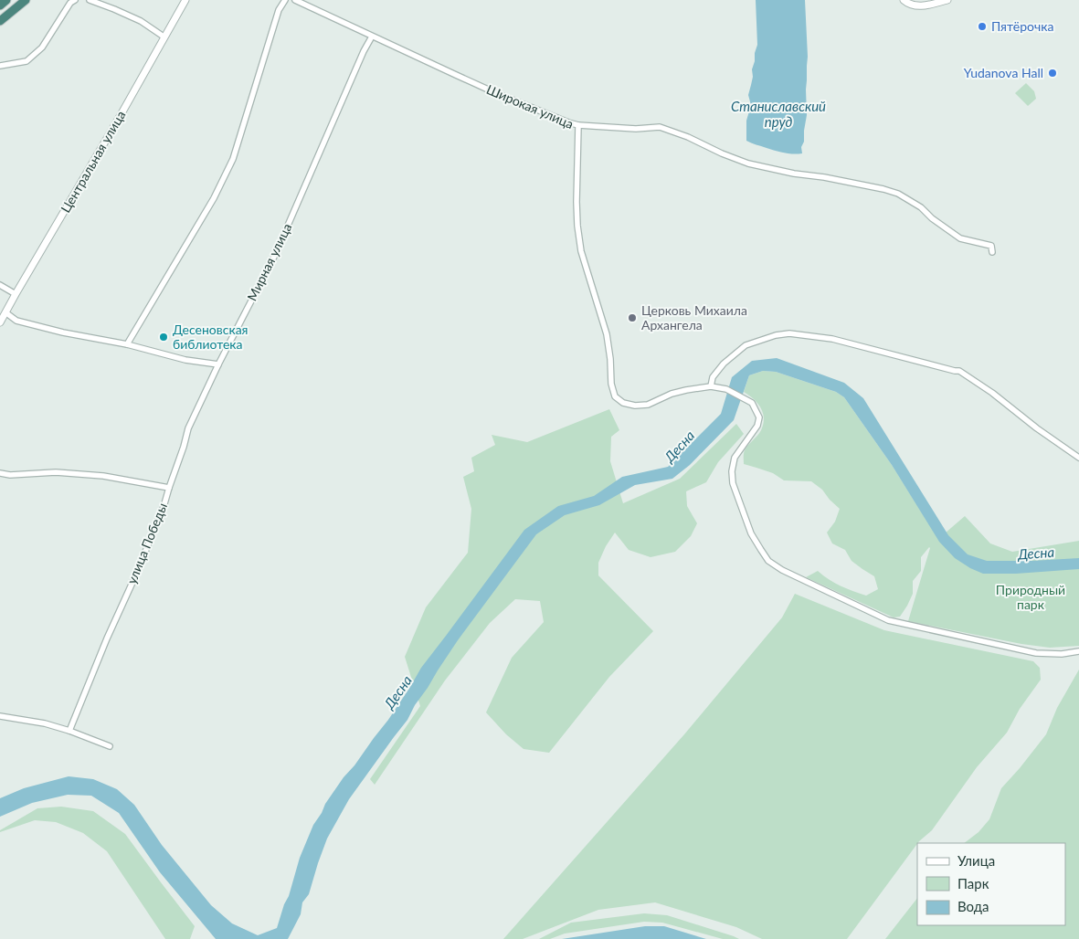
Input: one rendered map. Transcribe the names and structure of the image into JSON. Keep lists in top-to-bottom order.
{
  "streets": {
    "street": [
      "Широкая улица",
      "Центральная улица",
      "Мирная улица",
      "улица Победы"
    ]
  },
  "crossings": [
    ["Широкая улица", "Мирная улица"],
    ["Мирная улица", "улица Победы"]
  ],
  "water": ["Станиславский пруд", "Десна"],
  "parks": ["Природный парк"],
  "places": [
    "Пятёрочка",
    "Yudanova Hall",
    "Церковь Михаила Архангела",
    "Десеновская библиотека"
  ],
  "legend": ["Улица", "Парк", "Вода"]
}
